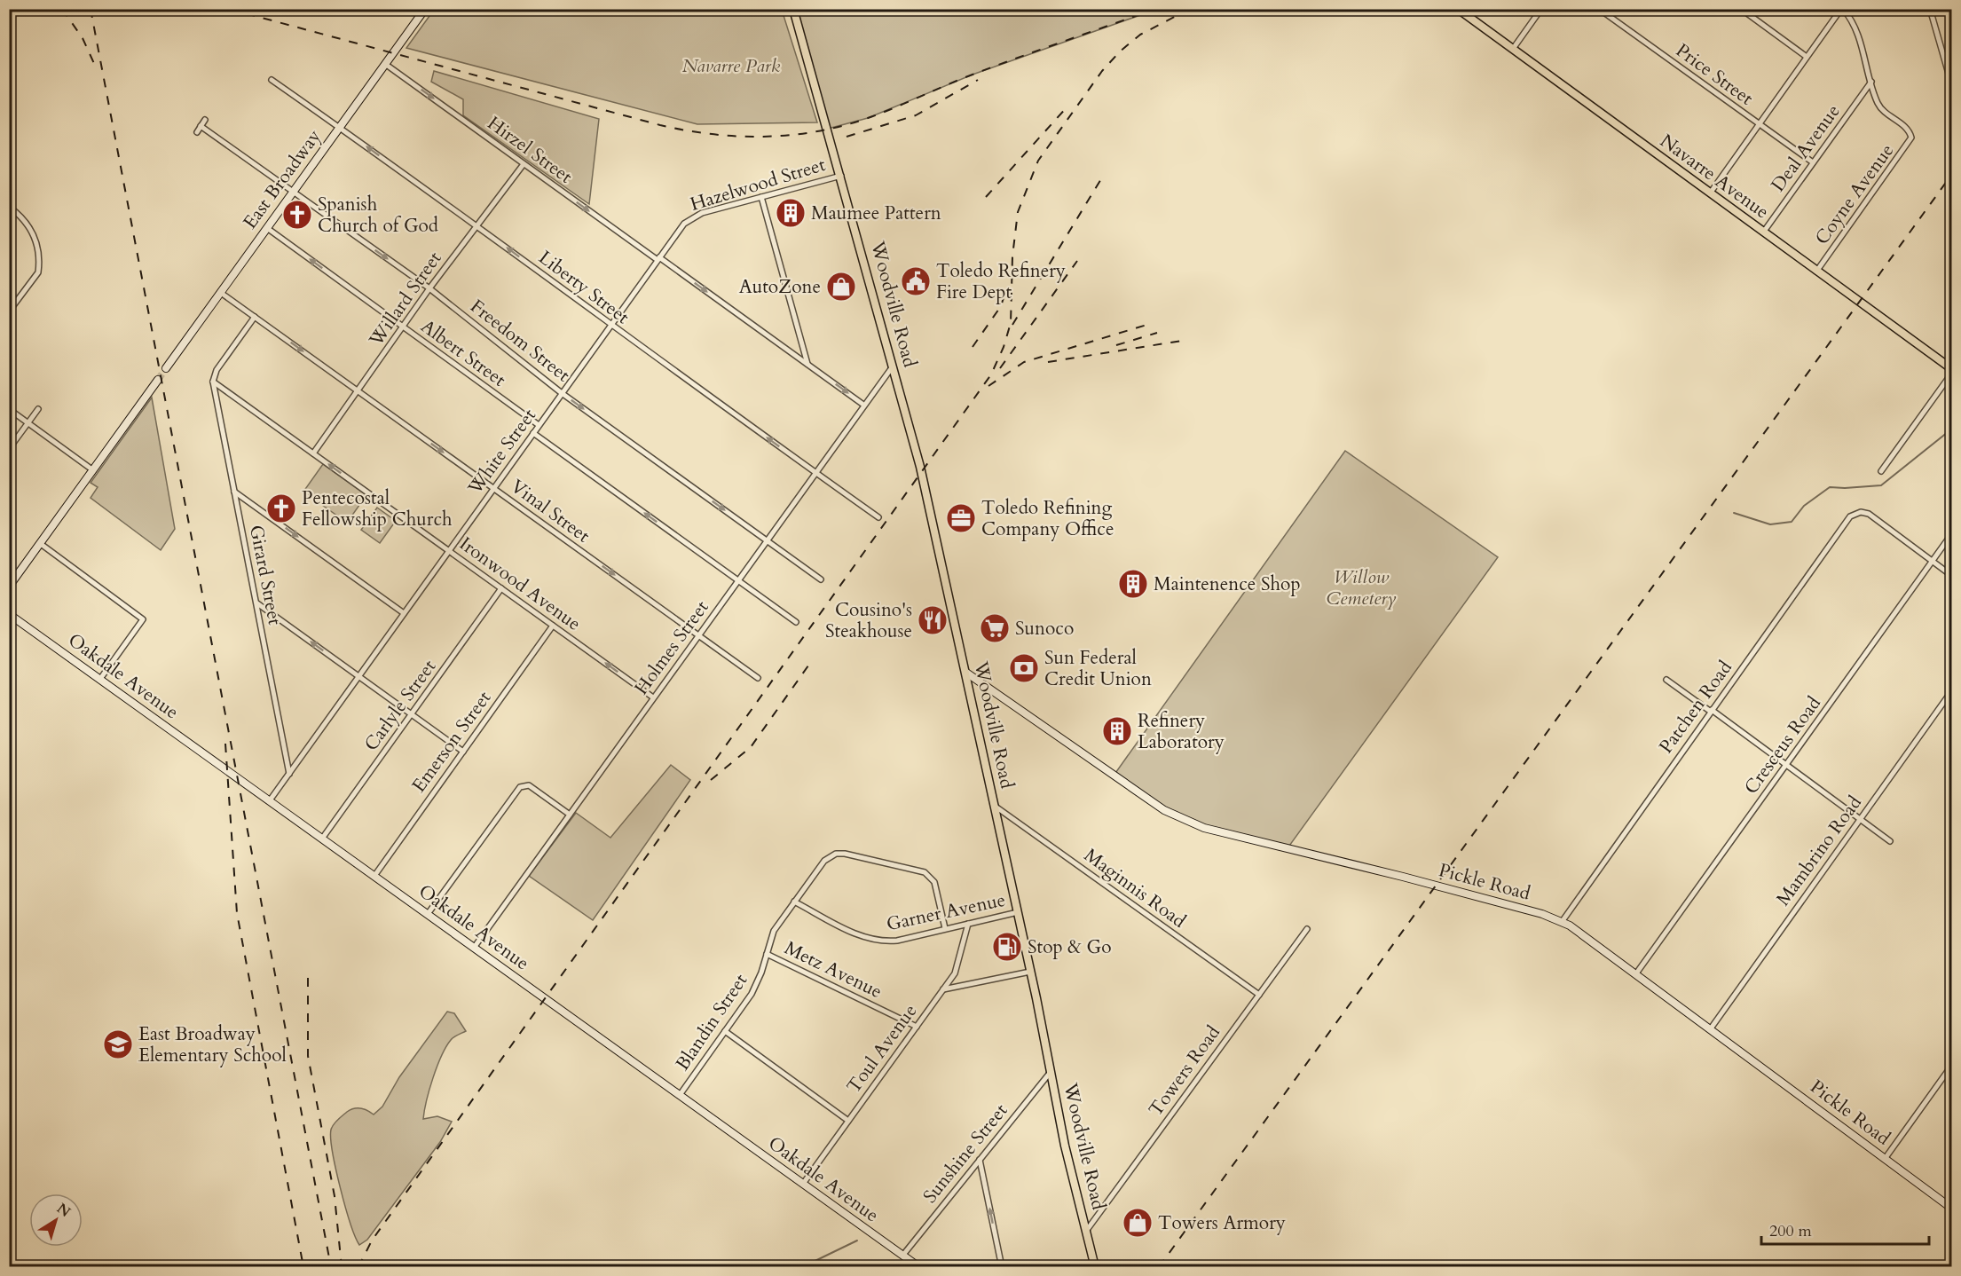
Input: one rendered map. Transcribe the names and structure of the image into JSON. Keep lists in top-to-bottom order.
{
  "streets": {
    "main road": ["Navarre Avenue", "Woodville Road"],
    "street": [
      "Price Street",
      "Deal Avenue",
      "Hirzel Street",
      "East Broadway",
      "Hazelwood Street",
      "Coyne Avenue",
      "Liberty Street",
      "Willard Street",
      "Freedom Street",
      "Albert Street",
      "White Street",
      "Vinal Street",
      "Girard Street",
      "Ironwood Avenue",
      "Holmes Street",
      "Oakdale Avenue",
      "Carlyle Street",
      "Patchen Road",
      "Emerson Street",
      "Cresceus Road",
      "Mambrino Road",
      "Pickle Road",
      "Maginnis Road",
      "Garner Avenue",
      "Metz Avenue",
      "Blandin Street",
      "Toul Avenue",
      "Towers Road",
      "Sunshine Street"
    ]
  },
  "crossings": [
    ["Price Street", "Deal Avenue"],
    ["Deal Avenue", "Navarre Avenue"],
    ["Deal Avenue", "Coyne Avenue"],
    ["Hirzel Street", "East Broadway"],
    ["Hirzel Street", "Willard Street"],
    ["Hirzel Street", "White Street"],
    ["Hirzel Street", "Holmes Street"],
    ["Navarre Avenue", "Coyne Avenue"],
    ["East Broadway", "Liberty Street"],
    ["East Broadway", "Freedom Street"],
    ["East Broadway", "Albert Street"],
    ["East Broadway", "Vinal Street"],
    ["Hazelwood Street", "Woodville Road"],
    ["Hazelwood Street", "White Street"],
    ["Liberty Street", "Willard Street"],
    ["Liberty Street", "White Street"],
    ["Liberty Street", "Holmes Street"],
    ["Willard Street", "Freedom Street"],
    ["Willard Street", "Albert Street"],
    ["Willard Street", "Vinal Street"],
    ["Willard Street", "Ironwood Avenue"],
    ["Woodville Road", "Holmes Street"],
    ["Woodville Road", "Pickle Road"],
    ["Woodville Road", "Maginnis Road"],
    ["Woodville Road", "Garner Avenue"],
    ["Woodville Road", "Towers Road"],
    ["Woodville Road", "Sunshine Street"],
    ["Freedom Street", "White Street"],
    ["Freedom Street", "Holmes Street"],
    ["Albert Street", "White Street"],
    ["White Street", "Vinal Street"],
    ["White Street", "Girard Street"],
    ["White Street", "Ironwood Avenue"],
    ["White Street", "Oakdale Avenue"],
    ["Vinal Street", "Holmes Street"],
    ["Girard Street", "Ironwood Avenue"],
    ["Ironwood Avenue", "Holmes Street"],
    ["Ironwood Avenue", "Carlyle Street"],
    ["Ironwood Avenue", "Emerson Street"],
    ["Holmes Street", "Oakdale Avenue"],
    ["Oakdale Avenue", "Carlyle Street"],
    ["Oakdale Avenue", "Emerson Street"],
    ["Oakdale Avenue", "Blandin Street"],
    ["Oakdale Avenue", "Toul Avenue"],
    ["Oakdale Avenue", "Sunshine Street"],
    ["Patchen Road", "Cresceus Road"],
    ["Patchen Road", "Pickle Road"],
    ["Cresceus Road", "Pickle Road"],
    ["Mambrino Road", "Pickle Road"],
    ["Maginnis Road", "Towers Road"],
    ["Garner Avenue", "Blandin Street"],
    ["Garner Avenue", "Toul Avenue"],
    ["Metz Avenue", "Blandin Street"],
    ["Metz Avenue", "Toul Avenue"]
  ],
  "one_way": [
    "Hirzel Street",
    "Liberty Street",
    "Freedom Street",
    "Albert Street",
    "Vinal Street",
    "Ironwood Avenue"
  ],
  "parks": ["Navarre Park", "Willow Cemetery"],
  "places": {
    "building": ["Maumee Pattern", "Maintenence Shop", "Refinery Laboratory"],
    "church": ["Spanish Church of God", "Pentecostal Fellowship Church"],
    "public building": ["Toledo Refinery Fire Dept"],
    "shop": ["AutoZone", "Towers Armory"],
    "office": ["Toledo Refining Company Office"],
    "restaurant": ["Cousino's Steakhouse"],
    "supermarket": ["Sunoco"],
    "bank": ["Sun Federal Credit Union"],
    "fuel station": ["Stop & Go"],
    "school or university": ["East Broadway Elementary School"]
  },
  "scale_bar": "200 m",
  "north": "top right"
}
